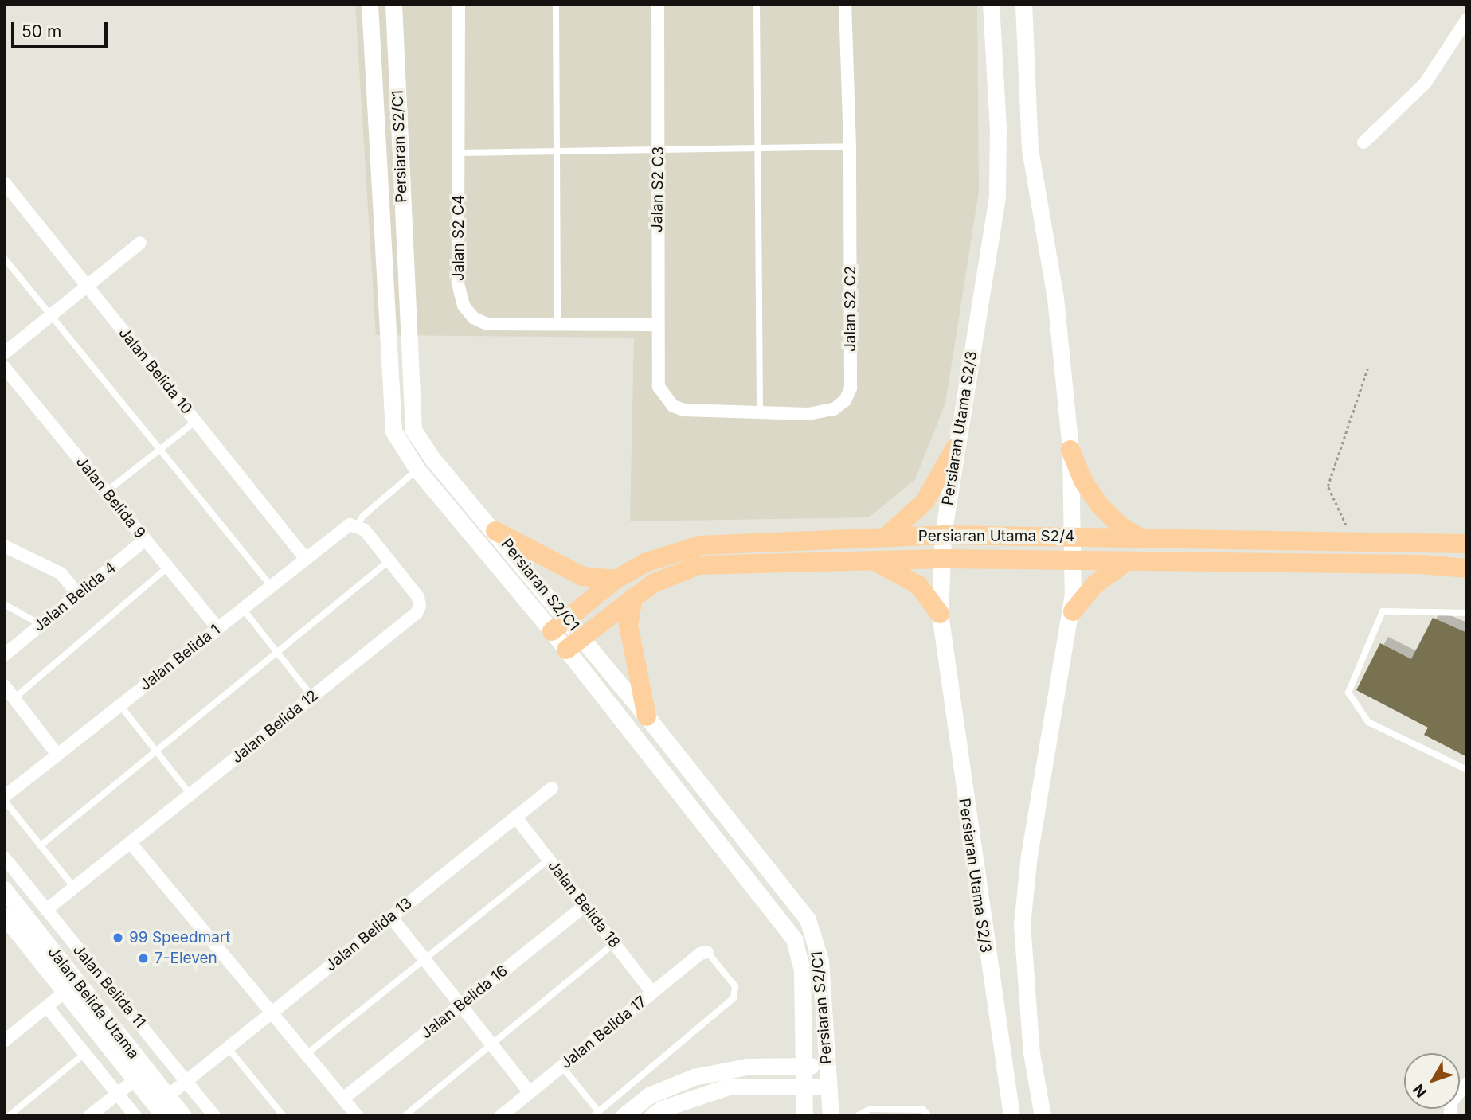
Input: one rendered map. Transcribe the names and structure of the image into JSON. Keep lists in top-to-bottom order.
{
  "streets": {
    "main road": [
      "Persiaran S2/C1",
      "Persiaran Utama S2/3",
      "Persiaran Utama S2/4",
      "Jalan Belida Utama"
    ],
    "street": [
      "Jalan S2 C3",
      "Jalan S2 C4",
      "Jalan S2 C2",
      "Jalan Belida 10",
      "Jalan Belida 9",
      "Jalan Belida 4",
      "Jalan Belida 1",
      "Jalan Belida 12",
      "Jalan Belida 18",
      "Jalan Belida 13",
      "Jalan Belida 11",
      "Jalan Belida 16",
      "Jalan Belida 17"
    ]
  },
  "crossings": [
    ["Persiaran S2/C1", "Persiaran Utama S2/4"],
    ["Jalan S2 C3", "Jalan S2 C4"],
    ["Jalan S2 C3", "Jalan S2 C2"],
    ["Jalan Belida 10", "Jalan Belida 1"],
    ["Persiaran Utama S2/3", "Persiaran Utama S2/4"],
    ["Jalan Belida 9", "Jalan Belida 4"],
    ["Jalan Belida 9", "Jalan Belida 1"],
    ["Jalan Belida 1", "Jalan Belida 12"],
    ["Jalan Belida 12", "Jalan Belida 11"],
    ["Jalan Belida 18", "Jalan Belida 13"],
    ["Jalan Belida 18", "Jalan Belida 16"],
    ["Jalan Belida 18", "Jalan Belida 17"],
    ["Jalan Belida 13", "Jalan Belida 11"],
    ["Jalan Belida 13", "Jalan Belida Utama"]
  ],
  "places": ["99 Speedmart", "7-Eleven"],
  "scale_bar": "50 m",
  "north": "bottom left"
}
